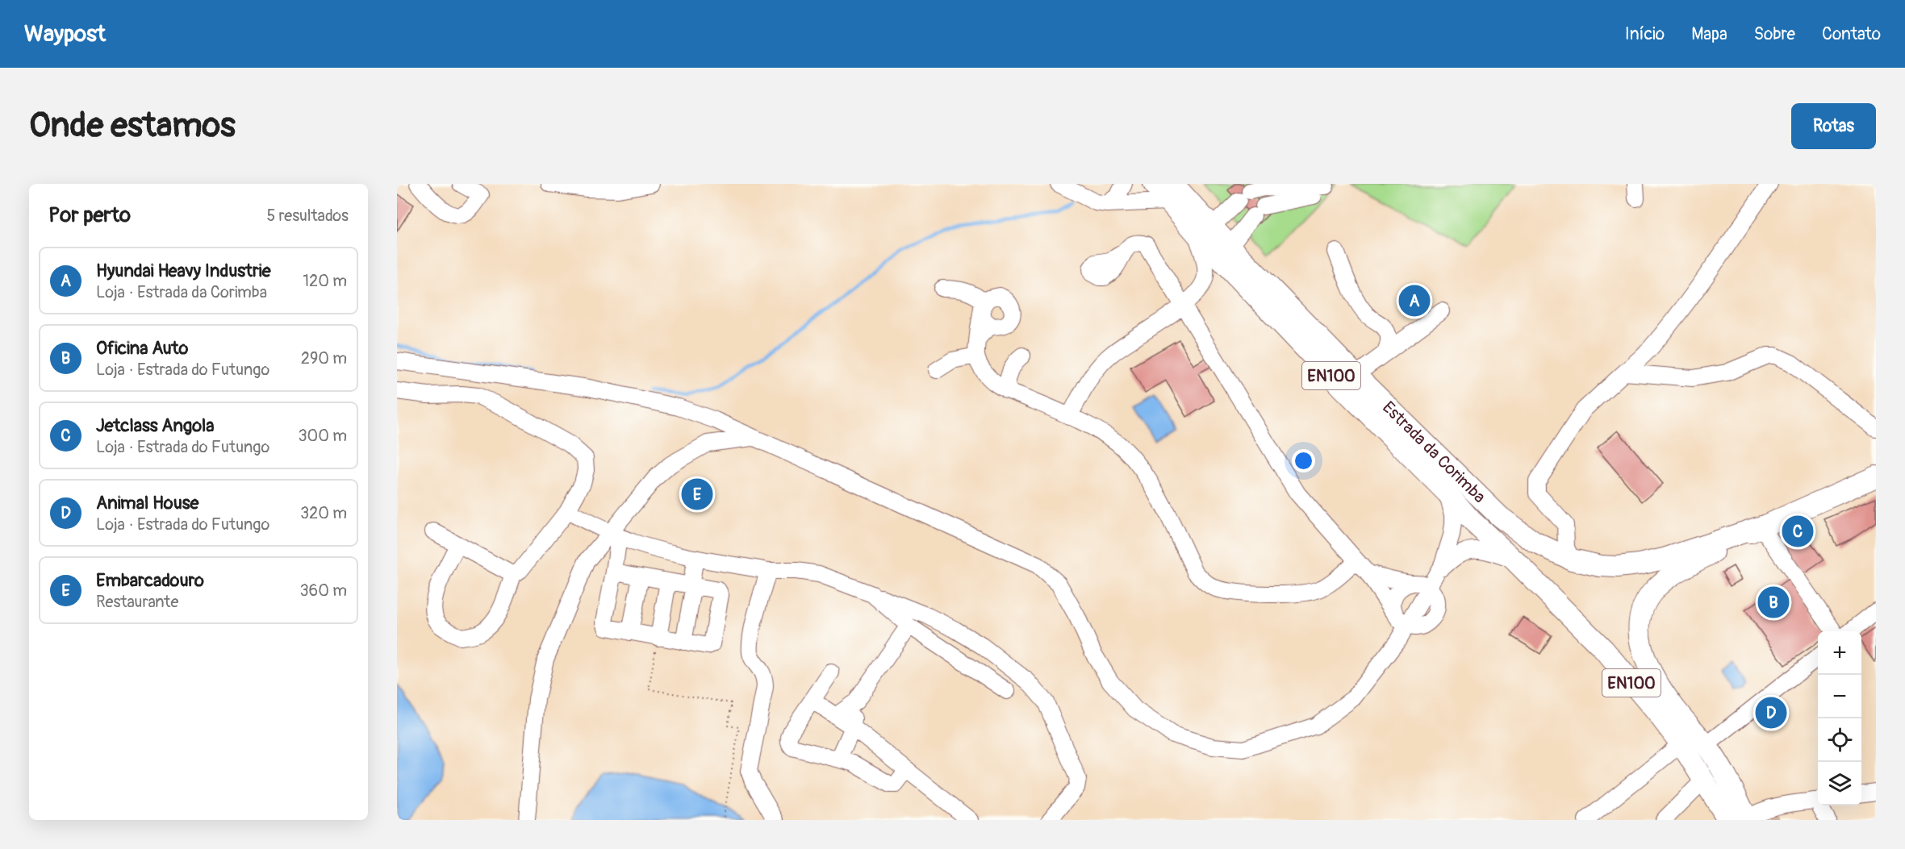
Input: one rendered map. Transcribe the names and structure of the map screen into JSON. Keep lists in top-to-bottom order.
{
  "streets": {
    "main road": ["EN100", "Estrada da Corimba"]
  },
  "crossings": [
    ["EN100", "Estrada da Corimba"]
  ],
  "page": {
    "header": "Waypost",
    "nav": [
      "Início",
      "Mapa",
      "Sobre",
      "Contato"
    ],
    "buttons": "Rotas",
    "title": "Onde estamos",
    "heading": ["Por perto", "5 resultados"],
    "list": [
      {
        "mark": "A",
        "name": "Hyundai Heavy Industrie",
        "note": "Loja · Estrada da Corimba",
        "value": "120 m"
      },
      {
        "mark": "B",
        "name": "Oficina Auto",
        "note": "Loja · Estrada do Futungo",
        "value": "290 m"
      },
      {
        "mark": "C",
        "name": "Jetclass Angola",
        "note": "Loja · Estrada do Futungo",
        "value": "300 m"
      },
      {
        "mark": "D",
        "name": "Animal House",
        "note": "Loja · Estrada do Futungo",
        "value": "320 m"
      },
      {
        "mark": "E",
        "name": "Embarcadouro",
        "note": "Restaurante",
        "value": "360 m"
      }
    ],
    "pins": [
      "A",
      "E",
      "C",
      "B",
      "D"
    ],
    "map_buttons": ["+", "−"]
  }
}
